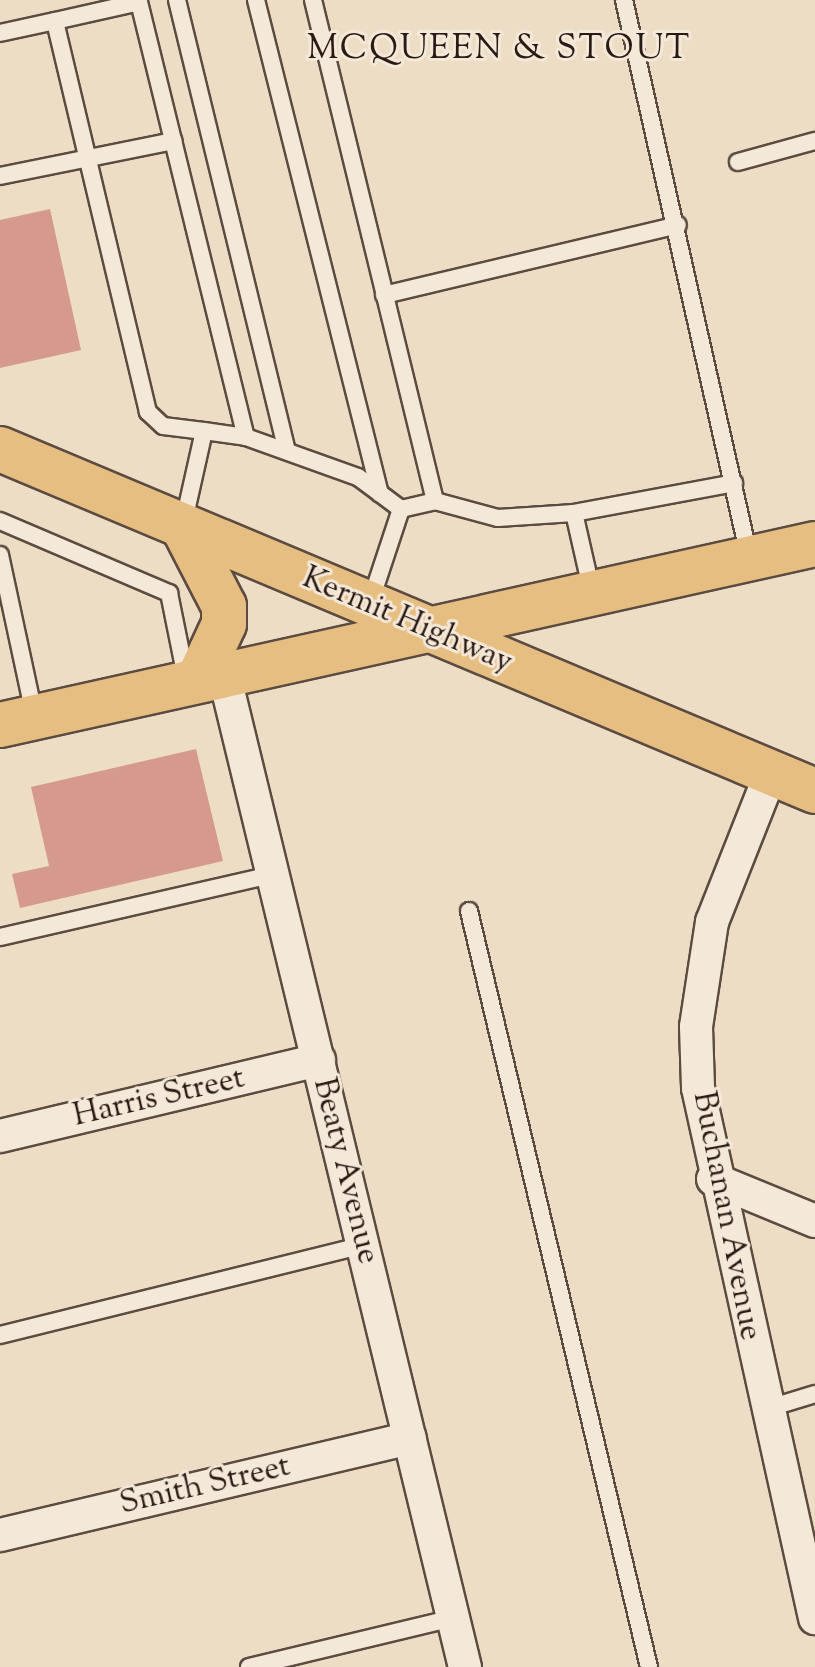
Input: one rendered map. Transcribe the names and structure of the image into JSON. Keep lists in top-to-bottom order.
{
  "streets": {
    "main road": ["Kermit Highway"],
    "street": [
      "Harris Street",
      "Beaty Avenue",
      "Buchanan Avenue",
      "Smith Street"
    ]
  },
  "crossings": [
    ["Kermit Highway", "Buchanan Avenue"],
    ["Harris Street", "Beaty Avenue"],
    ["Beaty Avenue", "Smith Street"]
  ],
  "districts": ["MCQUEEN & STOUT"]
}
